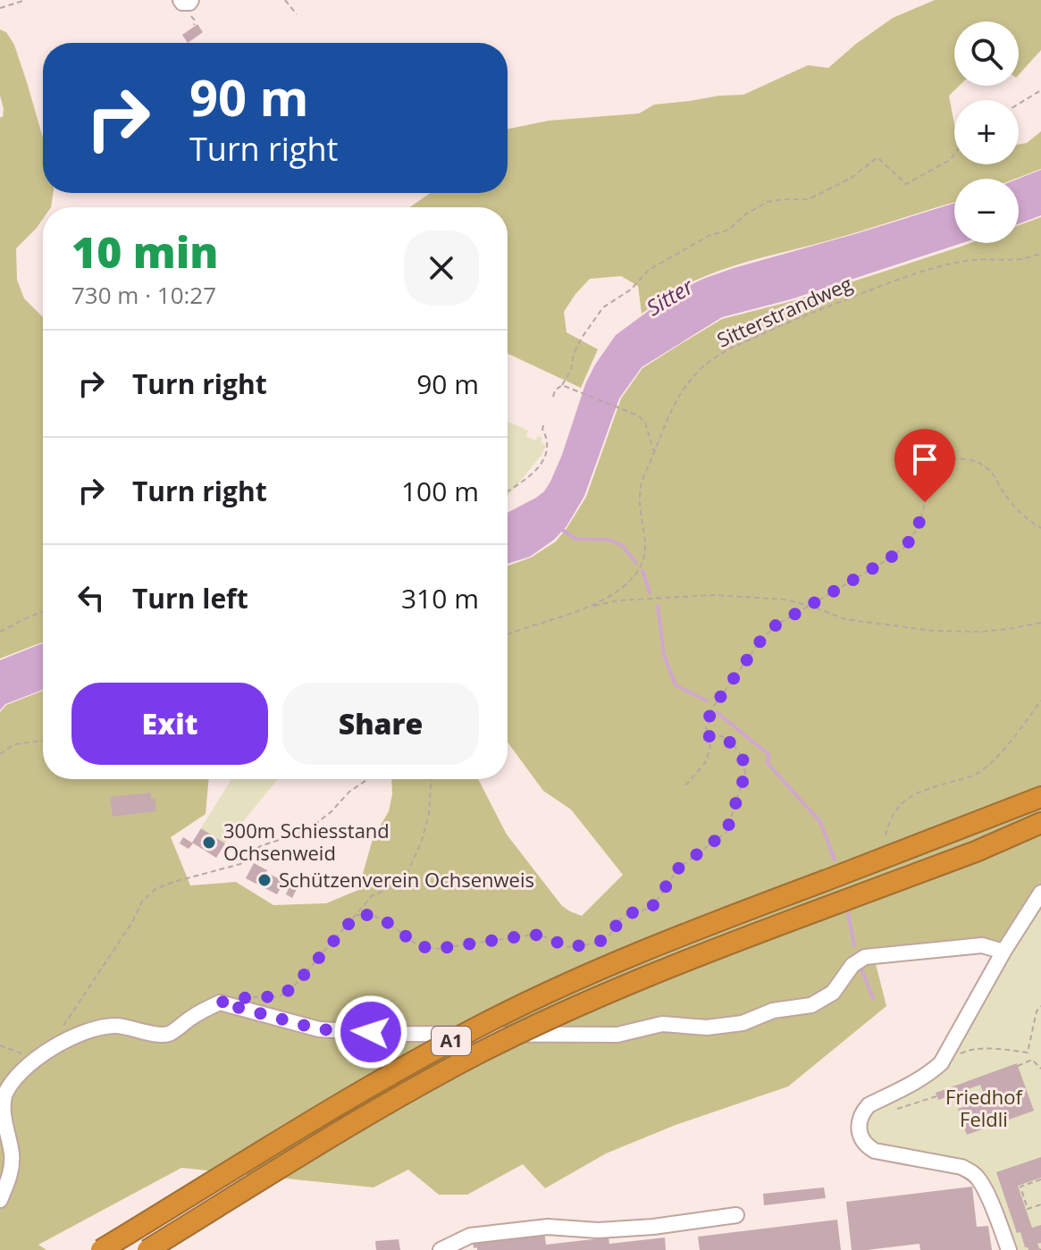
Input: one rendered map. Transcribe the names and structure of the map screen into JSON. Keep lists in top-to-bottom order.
{
  "streets": {
    "highway": ["A1"],
    "path": ["Sitterstrandweg"]
  },
  "water": ["Sitter"],
  "parks": ["Friedhof Feldli"],
  "places": ["300m Schiesstand Ochsenweid", "Schützenverein Ochsenweis"],
  "page": {
    "map_buttons": ["+", "−"],
    "turn": ["90 m", "Turn right"],
    "heading": ["10 min", "730 m · 10:27"],
    "list": [
      {
        "name": "Turn right",
        "value": "90 m"
      },
      {
        "name": "Turn right",
        "value": "100 m"
      },
      {
        "name": "Turn left",
        "value": "310 m"
      }
    ],
    "buttons": ["Exit", "Share"]
  }
}
